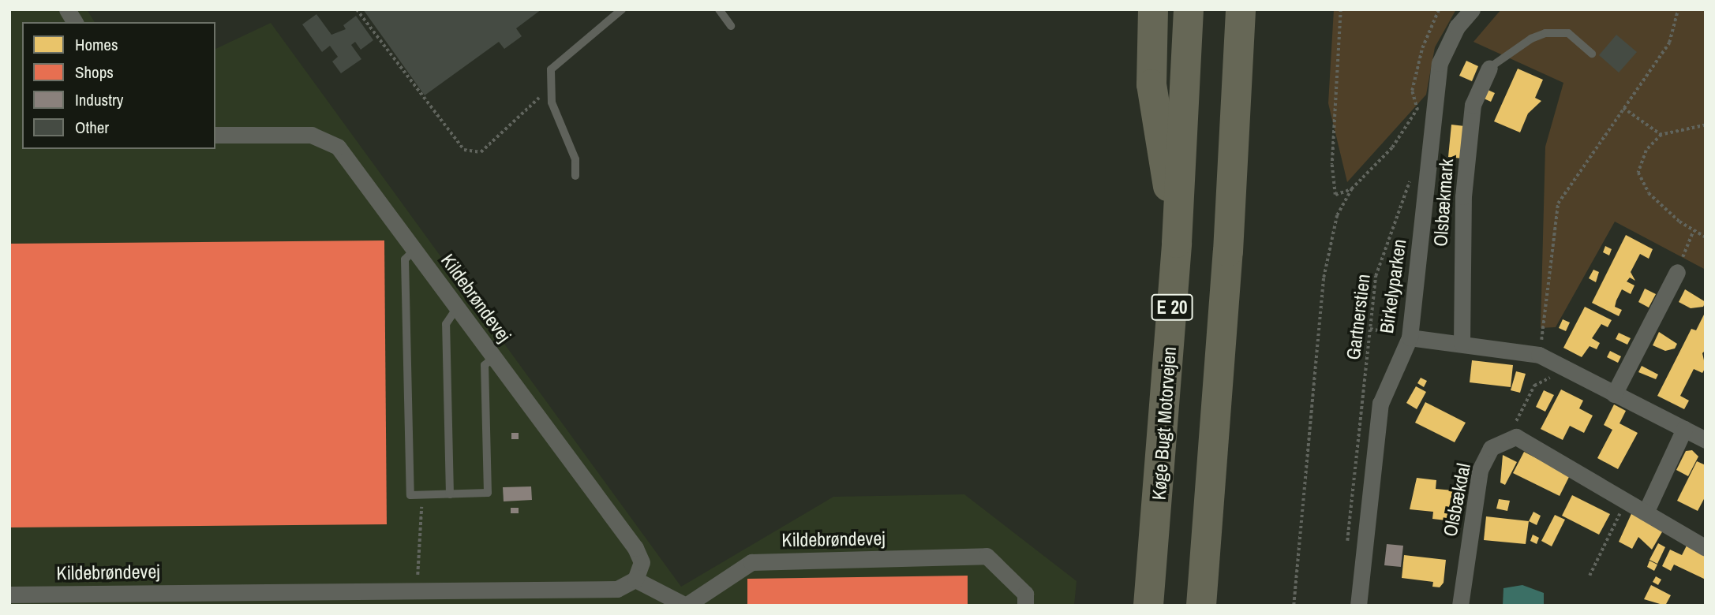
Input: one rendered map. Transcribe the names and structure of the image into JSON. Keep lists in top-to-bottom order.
{
  "streets": {
    "highway": ["E 20", "Køge Bugt Motorvejen"],
    "street": [
      "Olsbækmark",
      "Birkelyparken",
      "Kildebrøndevej",
      "Olsbækdal"
    ],
    "path": ["Gartnerstien"]
  },
  "legend": [
    "Homes",
    "Shops",
    "Industry",
    "Other"
  ]
}
